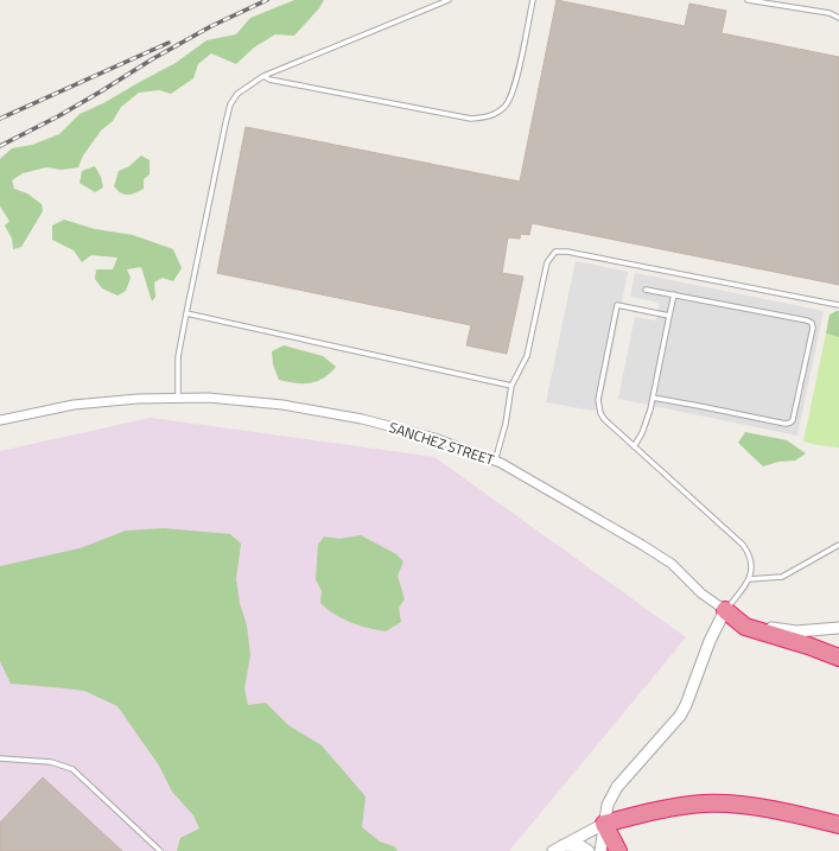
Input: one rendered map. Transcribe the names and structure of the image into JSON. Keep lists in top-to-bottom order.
{
  "streets": {
    "street": ["SANCHEZ STREET"]
  }
}
